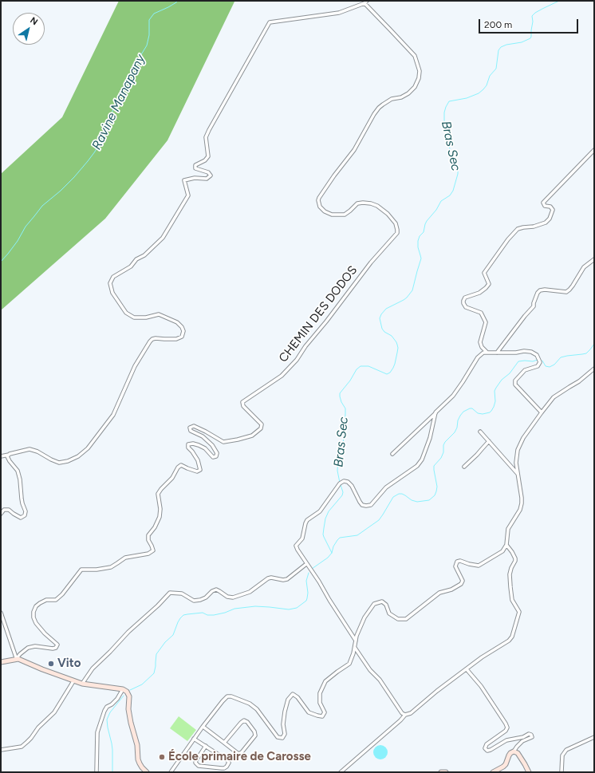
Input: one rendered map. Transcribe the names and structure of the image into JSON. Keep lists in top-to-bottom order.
{
  "streets": {
    "street": ["CHEMIN DES DODOS"]
  },
  "water": ["Ravine Manapany", "Bras Sec"],
  "places": ["Vito", "École primaire de Carosse"],
  "scale_bar": "200 m",
  "north": "top right"
}
